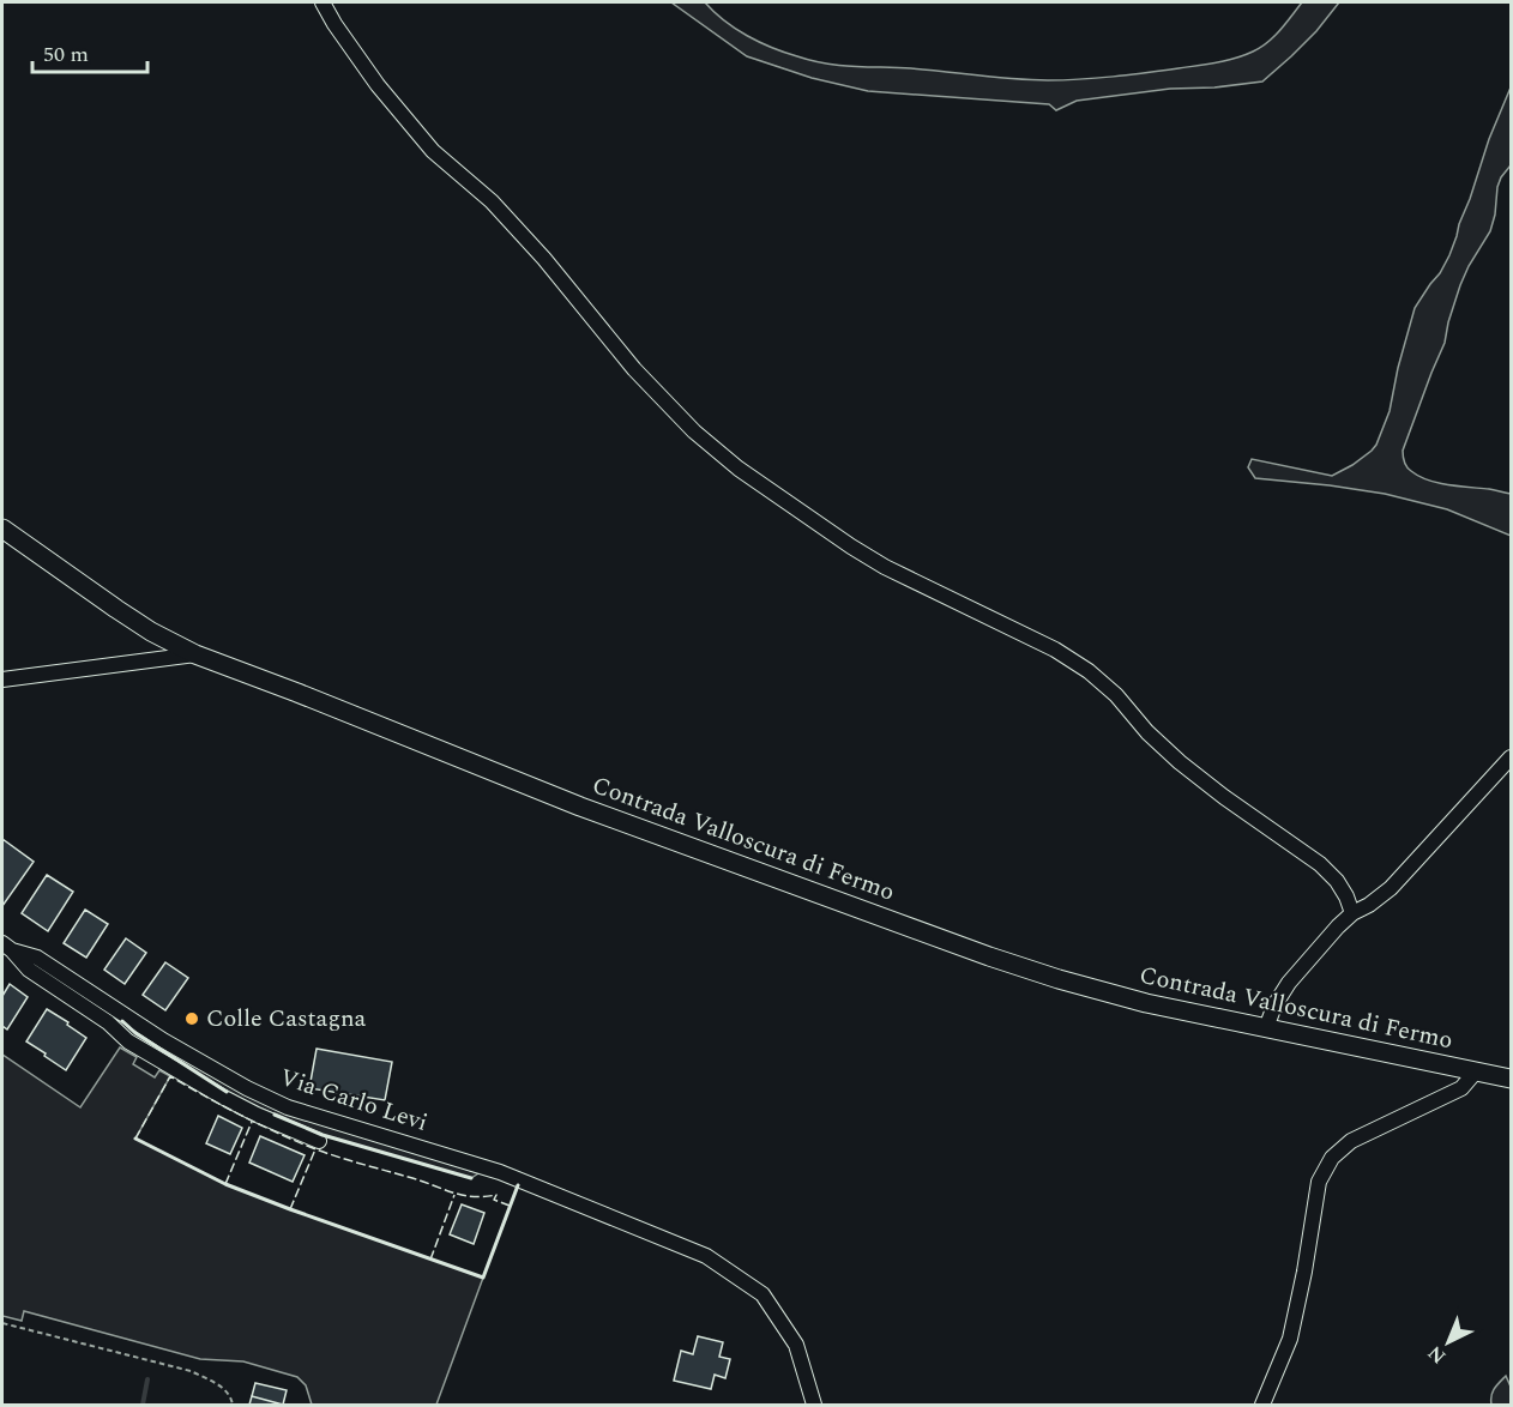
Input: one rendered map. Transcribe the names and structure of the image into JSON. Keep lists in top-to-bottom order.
{
  "streets": {
    "street": ["Contrada Valloscura di Fermo", "Via Carlo Levi"]
  },
  "places": ["Colle Castagna"],
  "scale_bar": "50 m",
  "north": "bottom left"
}
